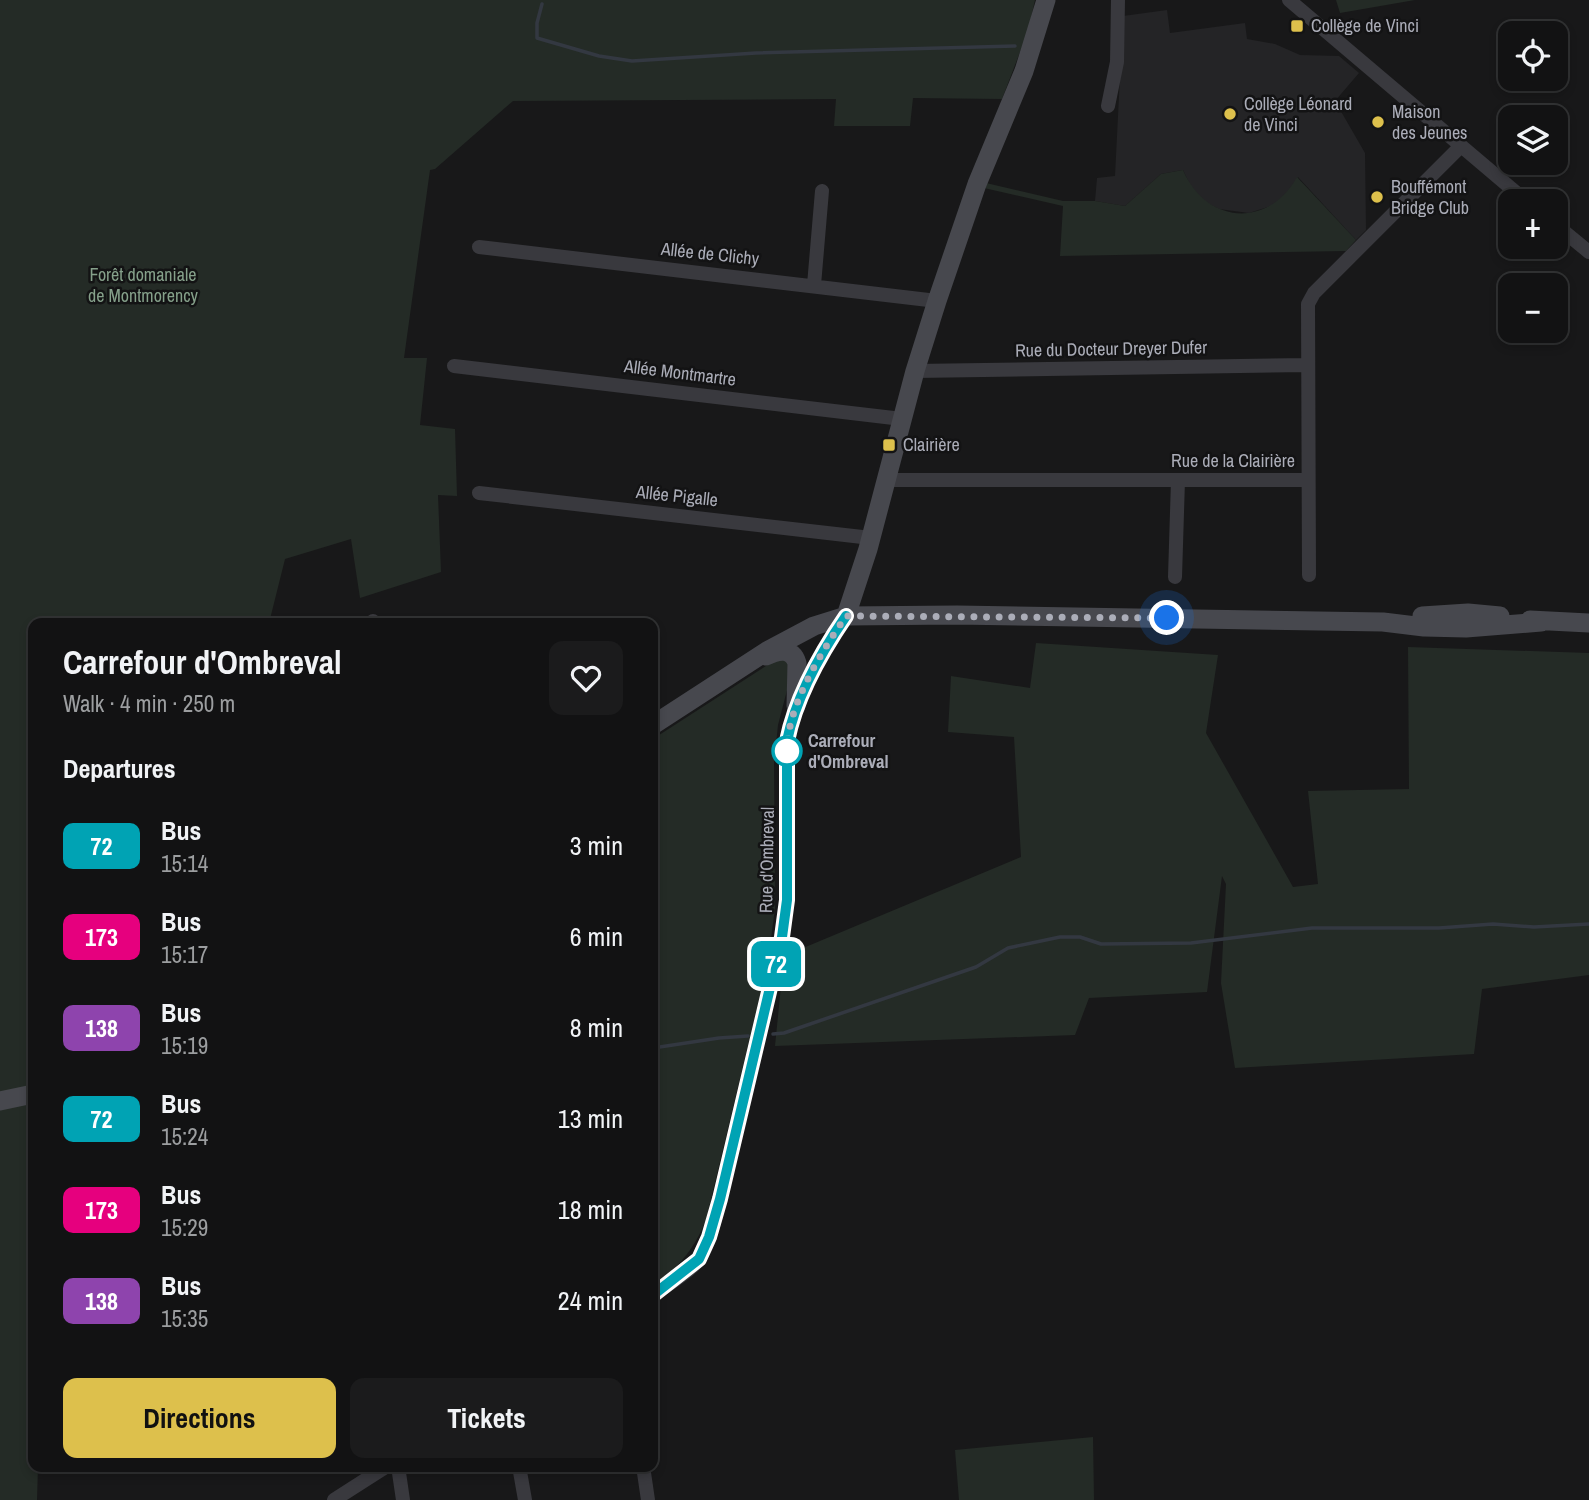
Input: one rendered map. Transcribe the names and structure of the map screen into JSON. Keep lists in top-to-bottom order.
{
  "streets": {
    "street": [
      "Allée de Clichy",
      "Rue du Docteur Dreyer Dufer",
      "Allée Montmartre",
      "Rue de la Clairière",
      "Allée Pigalle",
      "Rue d'Ombreval"
    ]
  },
  "crossings": [
    ["Rue du Docteur Dreyer Dufer", "Rue de la Clairière"]
  ],
  "parks": ["Forêt domaniale de Montmorency"],
  "places": {
    "transit": ["Collège de Vinci", "Clairière"],
    "other": [
      "Collège Léonard de Vinci",
      "Maison des Jeunes",
      "Bouffémont Bridge Club",
      "Carrefour d'Ombreval"
    ]
  },
  "lines": ["bus line 72"],
  "page": {
    "on_map": "72",
    "map_buttons": ["+", "−"],
    "heading": [
      ["Carrefour d'Ombreval", "Walk · 4 min · 250 m"],
      "Departures"
    ],
    "list": [
      {
        "mark": "72",
        "name": "Bus",
        "note": "15:14",
        "value": "3 min"
      },
      {
        "mark": "173",
        "name": "Bus",
        "note": "15:17",
        "value": "6 min"
      },
      {
        "mark": "138",
        "name": "Bus",
        "note": "15:19",
        "value": "8 min"
      },
      {
        "mark": "72",
        "name": "Bus",
        "note": "15:24",
        "value": "13 min"
      },
      {
        "mark": "173",
        "name": "Bus",
        "note": "15:29",
        "value": "18 min"
      },
      {
        "mark": "138",
        "name": "Bus",
        "note": "15:35",
        "value": "24 min"
      }
    ],
    "buttons": ["Directions", "Tickets"]
  }
}
